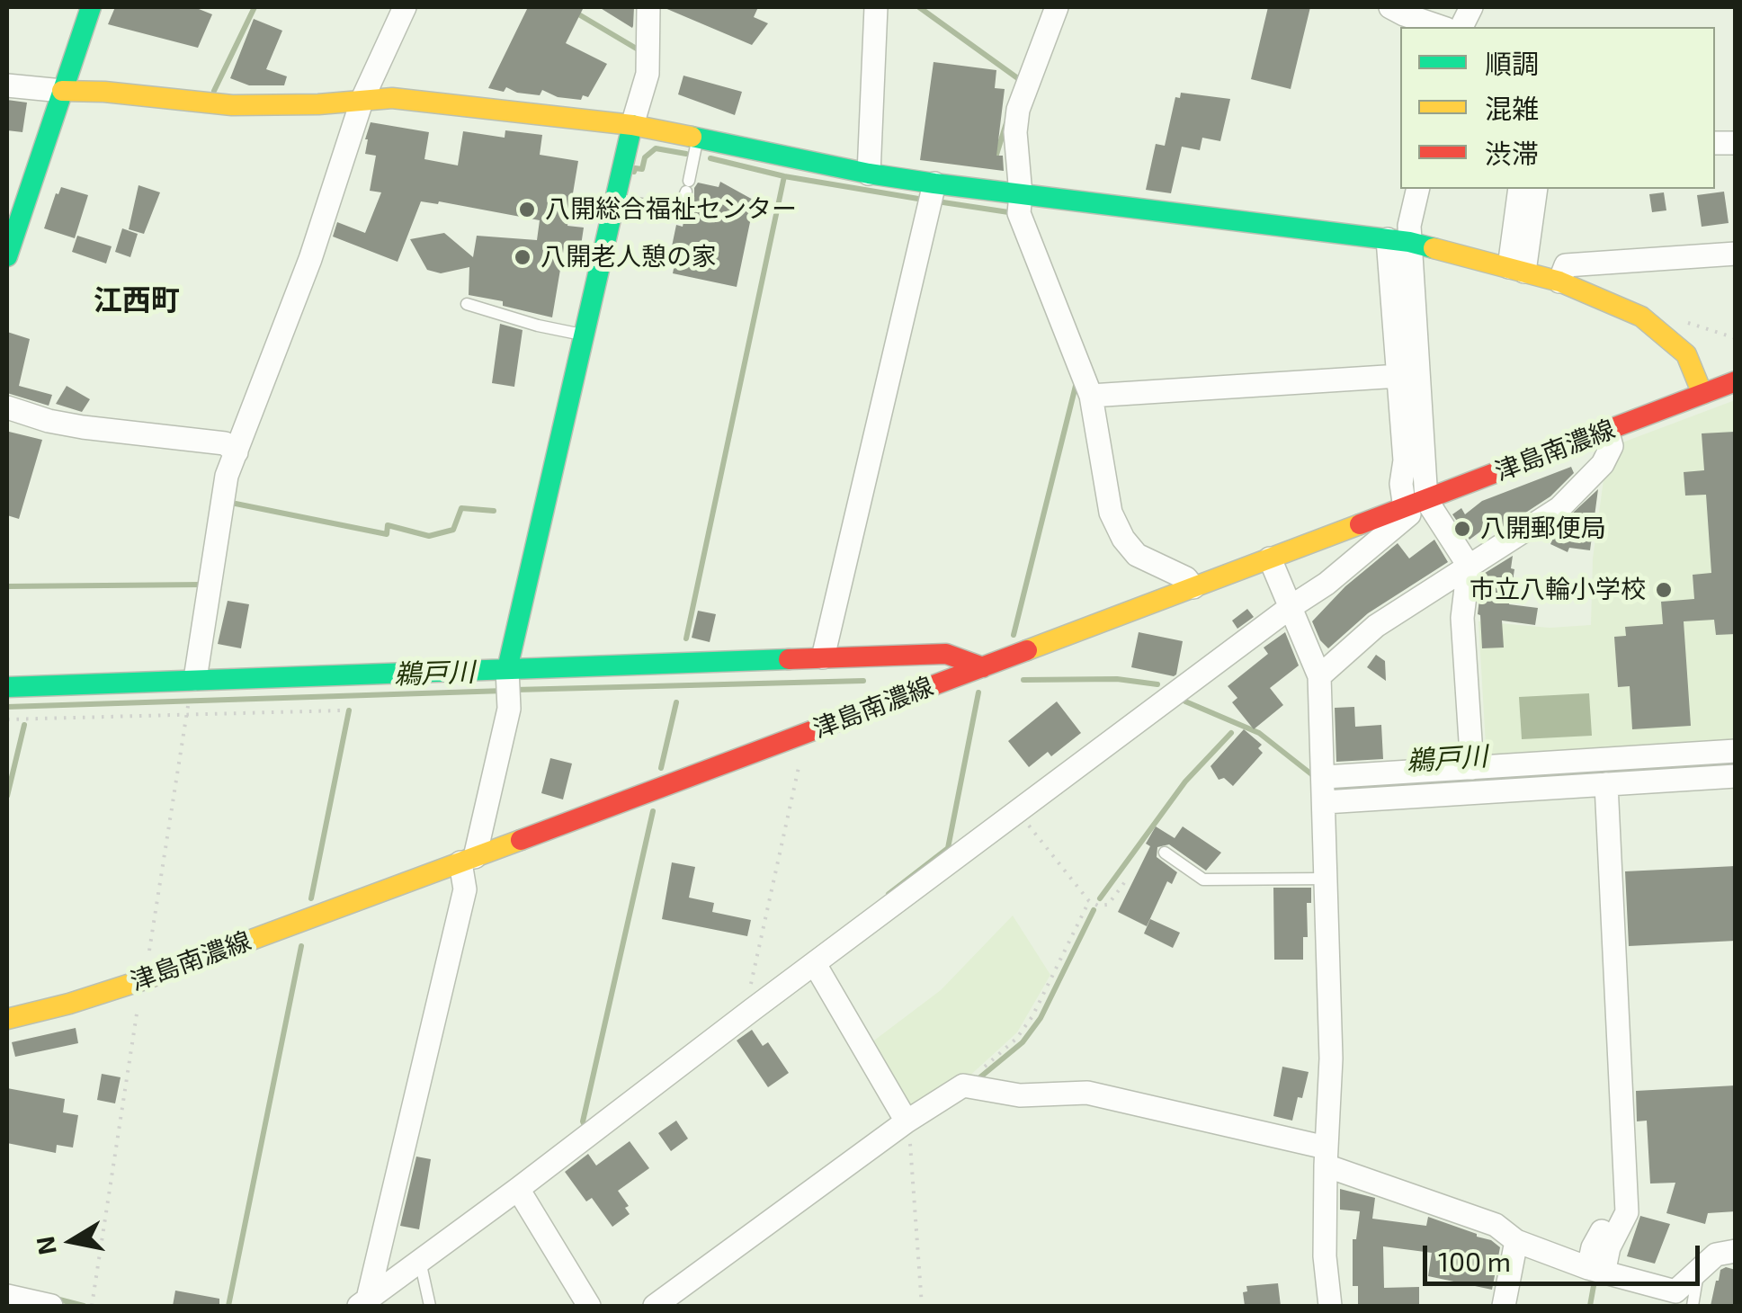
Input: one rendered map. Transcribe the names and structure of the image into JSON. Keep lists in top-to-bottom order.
{
  "streets": {
    "street": ["津島南濃線"]
  },
  "districts": ["江西町"],
  "water": ["鵜戸川"],
  "places": [
    "八開総合福祉センター",
    "八開老人憩の家",
    "八開郵便局",
    "市立八輪小学校"
  ],
  "legend": ["順調", "混雑", "渋滞"],
  "scale_bar": "100 m",
  "north": "left"
}
